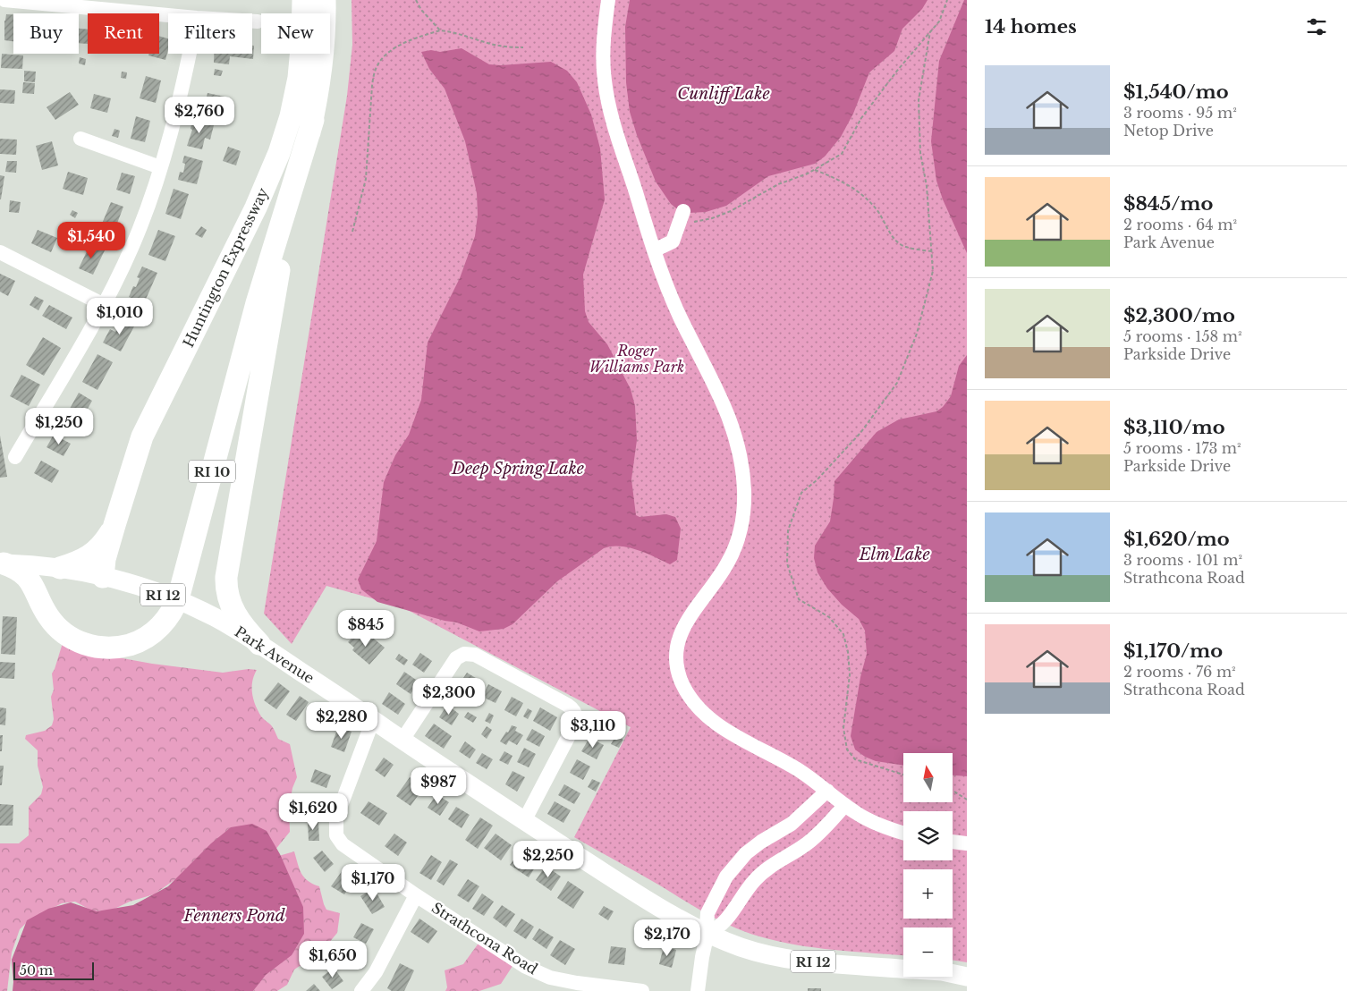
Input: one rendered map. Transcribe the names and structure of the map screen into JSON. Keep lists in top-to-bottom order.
{
  "streets": {
    "highway": ["Huntington Expressway", "RI 10"],
    "main road": ["RI 12", "Park Avenue"],
    "street": ["Strathcona Road"]
  },
  "crossings": [
    ["Huntington Expressway", "Park Avenue"],
    ["RI 10", "Park Avenue"],
    ["Park Avenue", "Strathcona Road"]
  ],
  "water": [
    "Cunliff Lake",
    "Deep Spring Lake",
    "Elm Lake",
    "Fenners Pond"
  ],
  "parks": ["Roger Williams Park"],
  "scale_bar": "50 m",
  "north": "top",
  "page": {
    "heading": "14 homes",
    "chip": [
      "Buy",
      "Rent",
      "Filters",
      "New"
    ],
    "list": [
      {
        "name": "$1,540/mo",
        "note": "3 rooms · 95 m² · Netop Drive"
      },
      {
        "name": "$845/mo",
        "note": "2 rooms · 64 m² · Park Avenue"
      },
      {
        "name": "$2,300/mo",
        "note": "5 rooms · 158 m² · Parkside Drive"
      },
      {
        "name": "$3,110/mo",
        "note": "5 rooms · 173 m² · Parkside Drive"
      },
      {
        "name": "$1,620/mo",
        "note": "3 rooms · 101 m² · Strathcona Road"
      },
      {
        "name": "$1,170/mo",
        "note": "2 rooms · 76 m² · Strathcona Road"
      }
    ],
    "price": [
      "$2,760",
      "$1,540",
      "$1,010",
      "$1,250",
      "$845",
      "$2,300",
      "$2,280",
      "$3,110",
      "$987",
      "$1,620",
      "$2,250",
      "$1,170",
      "$2,170",
      "$1,650"
    ],
    "map_buttons": ["+", "−"],
    "scale": "50 m"
  }
}
